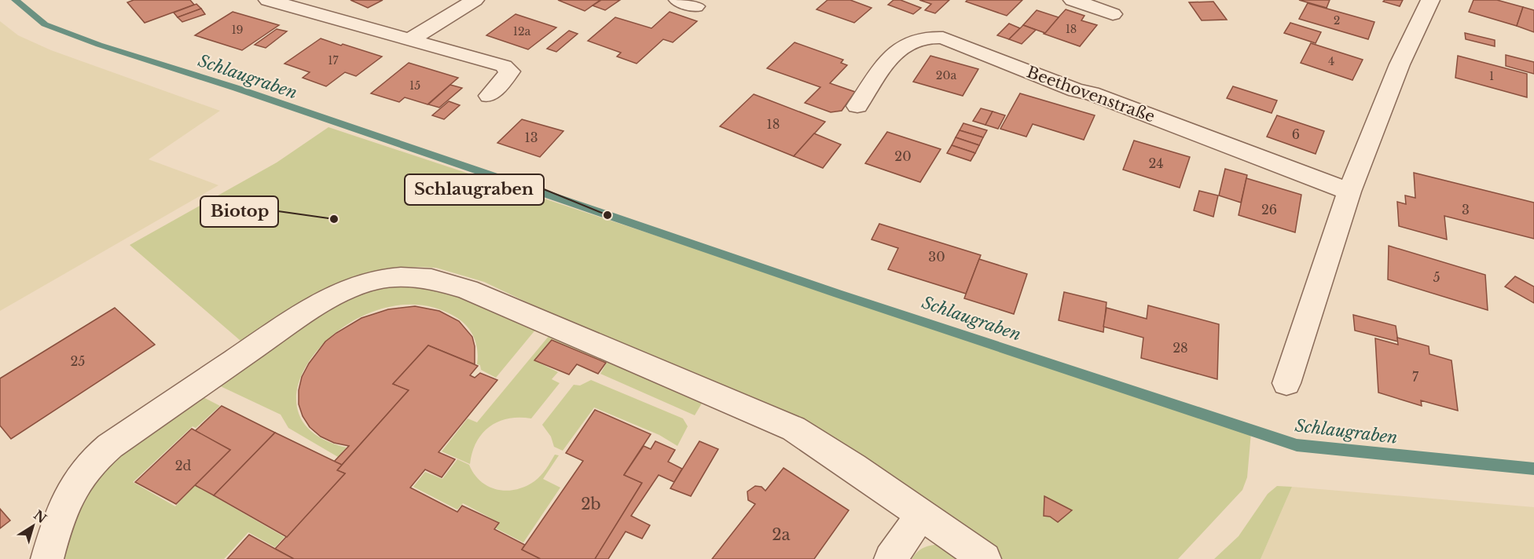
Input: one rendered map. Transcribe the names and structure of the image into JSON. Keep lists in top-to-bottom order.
{
  "streets": {
    "street": ["Beethovenstraße"]
  },
  "water": ["Schlaugraben"],
  "places": ["Schlaugraben", "Biotop"],
  "house_numbers": [
    "2",
    "18",
    "19",
    "12a",
    "17",
    "4",
    "20a",
    "1",
    "15",
    "18",
    "6",
    "13",
    "20",
    "24",
    "26",
    "3",
    "30",
    "5",
    "28",
    "25",
    "7",
    "2d",
    "2b",
    "2a"
  ],
  "north": "top right"
}
